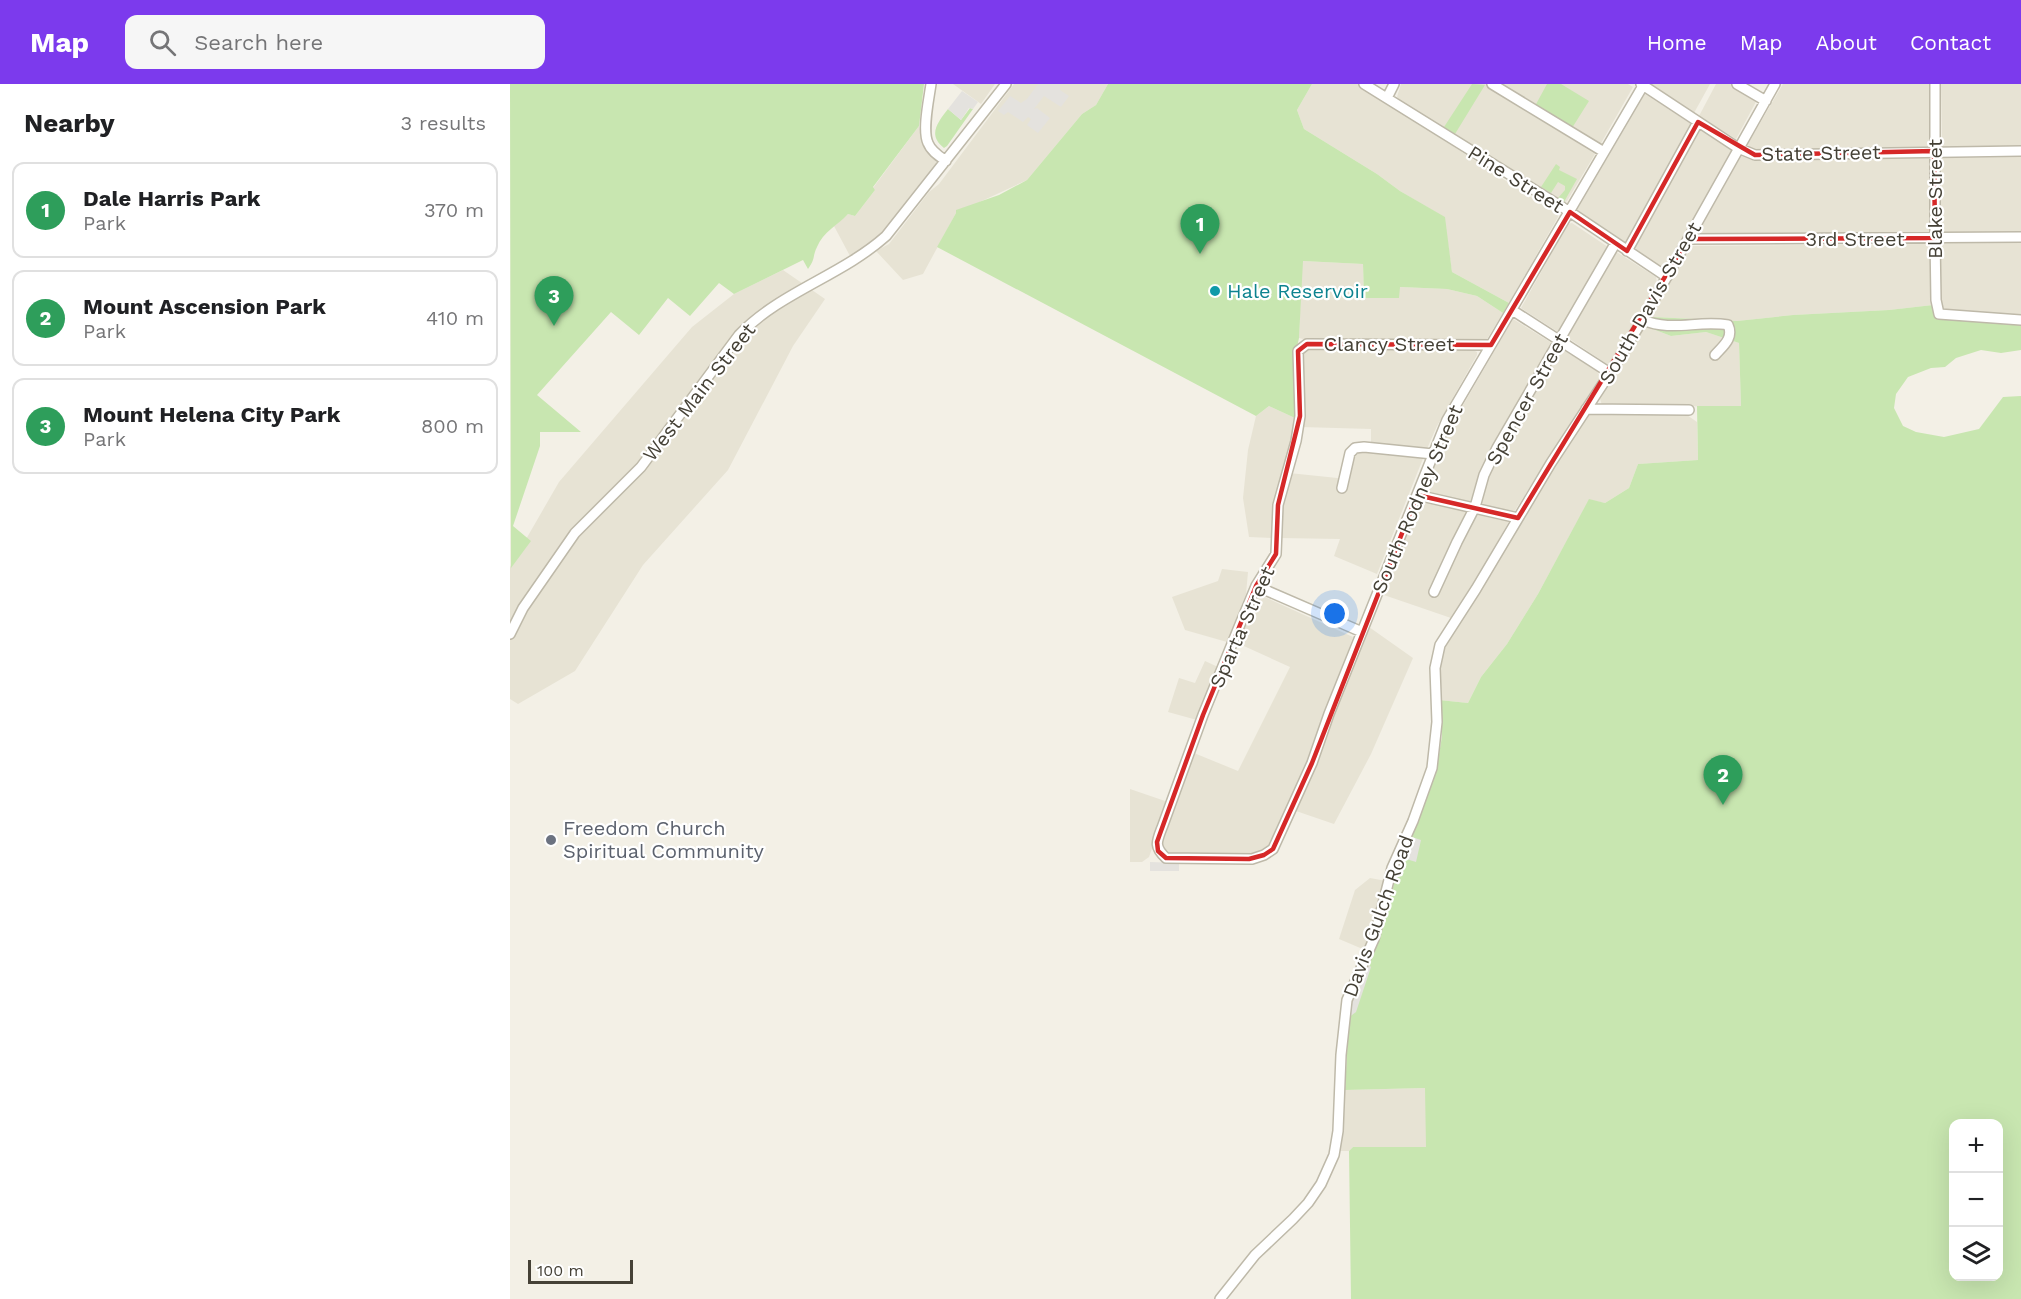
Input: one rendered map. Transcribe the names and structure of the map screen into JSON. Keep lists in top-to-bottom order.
{
  "streets": {
    "street": [
      "State Street",
      "Pine Street",
      "Blake Street",
      "3rd Street",
      "South Davis Street",
      "Clancy Street",
      "West Main Street",
      "Spencer Street",
      "South Rodney Street",
      "Sparta Street",
      "Davis Gulch Road"
    ]
  },
  "crossings": [
    ["State Street", "Blake Street"],
    ["State Street", "South Davis Street"],
    ["State Street", "South Rodney Street"],
    ["Pine Street", "South Davis Street"],
    ["Pine Street", "Spencer Street"],
    ["Pine Street", "South Rodney Street"],
    ["Blake Street", "3rd Street"],
    ["3rd Street", "South Davis Street"],
    ["South Davis Street", "Davis Gulch Road"],
    ["Clancy Street", "South Rodney Street"],
    ["Clancy Street", "Sparta Street"],
    ["South Rodney Street", "Sparta Street"]
  ],
  "places": ["Hale Reservoir", "Freedom Church Spiritual Community"],
  "scale_bar": "100 m",
  "page": {
    "header": "Map",
    "search": "Search here",
    "nav": [
      "Home",
      "Map",
      "About",
      "Contact"
    ],
    "heading": ["Nearby", "3 results"],
    "list": [
      {
        "mark": "1",
        "name": "Dale Harris Park",
        "note": "Park",
        "value": "370 m"
      },
      {
        "mark": "2",
        "name": "Mount Ascension Park",
        "note": "Park",
        "value": "410 m"
      },
      {
        "mark": "3",
        "name": "Mount Helena City Park",
        "note": "Park",
        "value": "800 m"
      }
    ],
    "pins": ["1", "3", "2"],
    "map_buttons": ["+", "−"],
    "scale": "100 m"
  }
}
